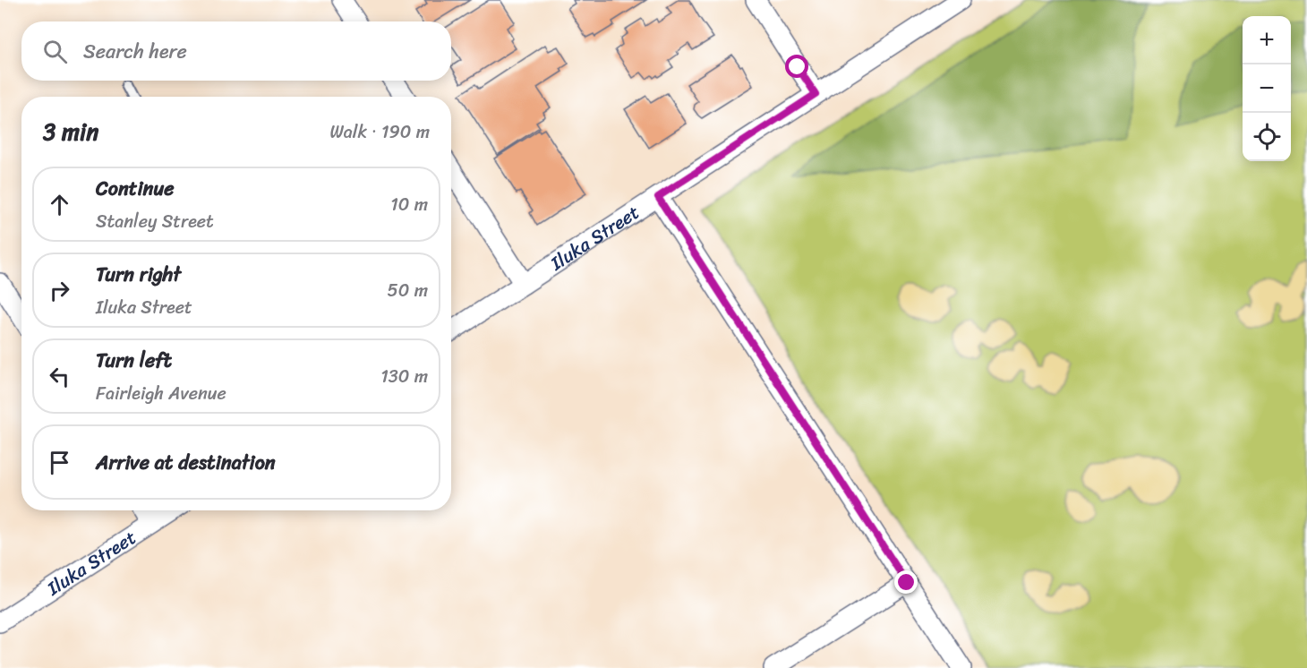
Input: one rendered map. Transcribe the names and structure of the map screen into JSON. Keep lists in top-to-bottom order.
{
  "streets": {
    "street": ["Iluka Street"]
  },
  "page": {
    "map_buttons": ["+", "−"],
    "search": "Search here",
    "heading": ["3 min", "Walk · 190 m"],
    "list": [
      ["Continue", "Stanley Street", "10 m"],
      ["Turn right", "Iluka Street", "50 m"],
      ["Turn left", "Fairleigh Avenue", "130 m"],
      "Arrive at destination"
    ]
  }
}
